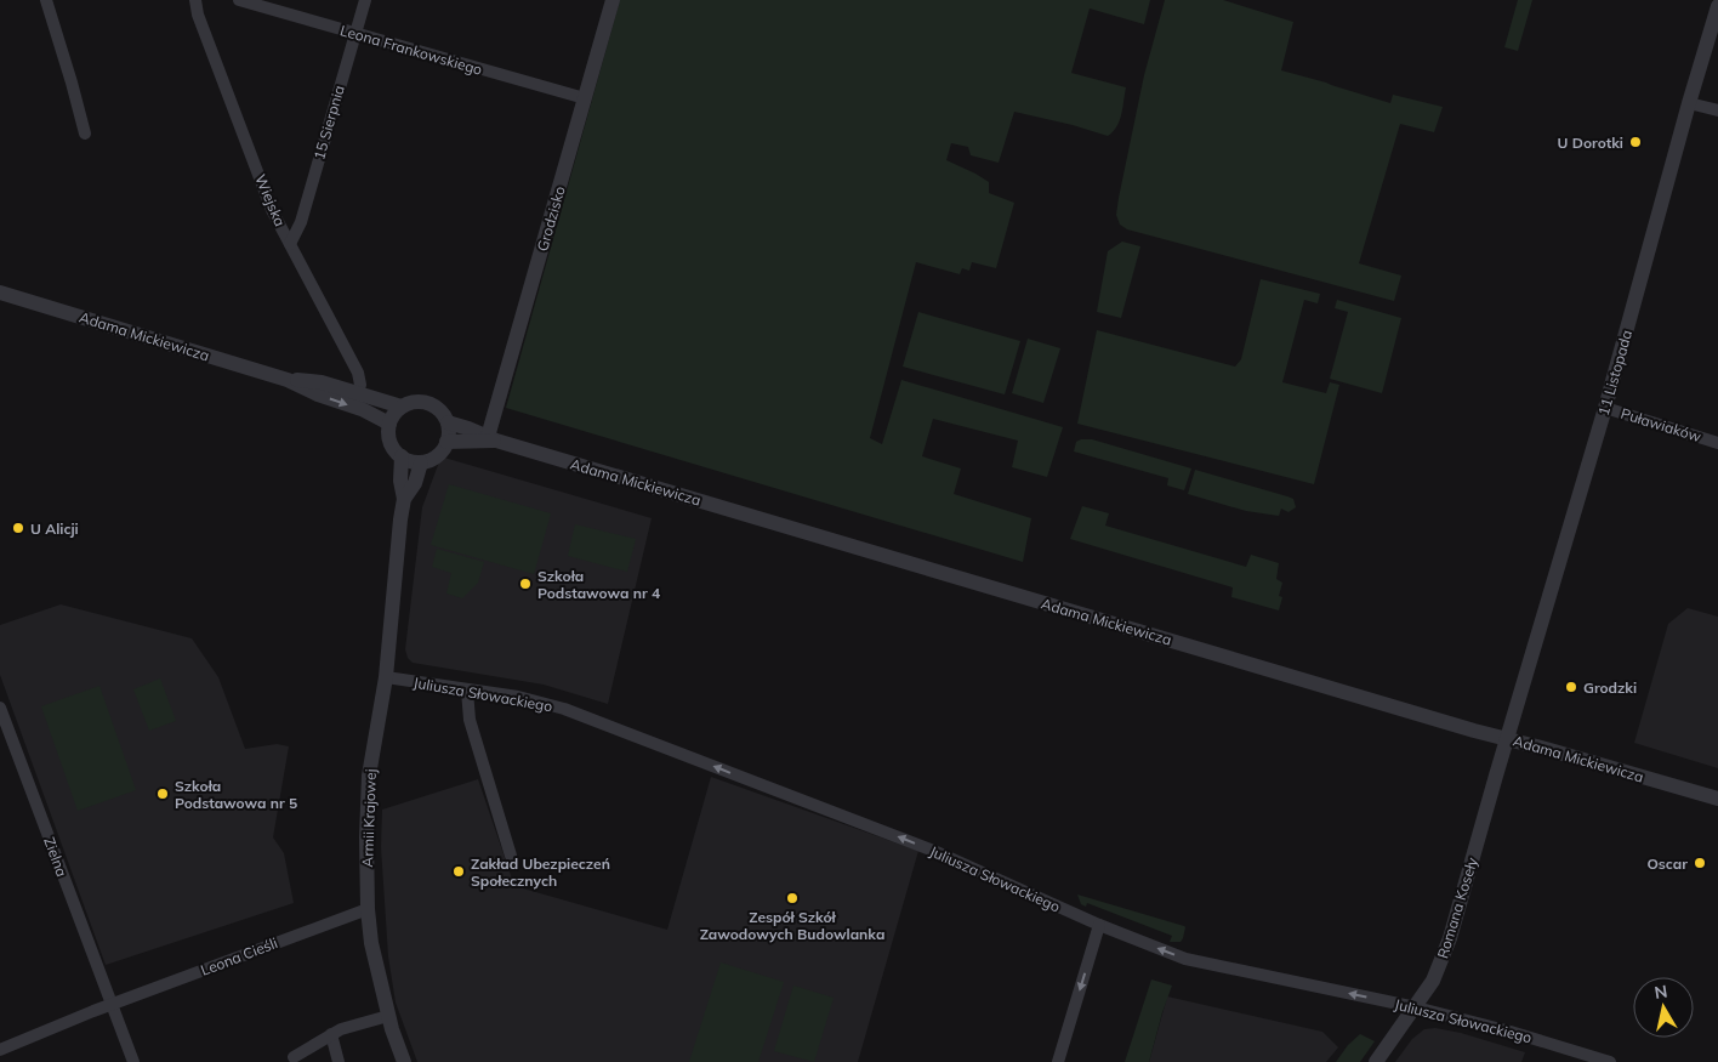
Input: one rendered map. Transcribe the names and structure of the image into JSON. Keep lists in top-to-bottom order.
{
  "streets": {
    "street": [
      "Leona Frankowskiego",
      "15 Sierpnia",
      "Wiejska",
      "Grodzisko",
      "Adama Mickiewicza",
      "11 Listopada",
      "Puławiaków",
      "Juliusza Słowackiego",
      "Armii Krajowej",
      "Zielna",
      "Romana Koseły",
      "Leona Cieśli"
    ]
  },
  "crossings": [
    ["Leona Frankowskiego", "15 Sierpnia"],
    ["Leona Frankowskiego", "Grodzisko"],
    ["15 Sierpnia", "Wiejska"],
    ["Wiejska", "Adama Mickiewicza"],
    ["Grodzisko", "Adama Mickiewicza"],
    ["Adama Mickiewicza", "11 Listopada"],
    ["Adama Mickiewicza", "Armii Krajowej"],
    ["Adama Mickiewicza", "Romana Koseły"],
    ["11 Listopada", "Puławiaków"],
    ["11 Listopada", "Romana Koseły"],
    ["Juliusza Słowackiego", "Armii Krajowej"],
    ["Juliusza Słowackiego", "Romana Koseły"],
    ["Armii Krajowej", "Leona Cieśli"],
    ["Zielna", "Leona Cieśli"]
  ],
  "one_way": ["Juliusza Słowackiego"],
  "places": [
    "U Dorotki",
    "U Alicji",
    "Szkoła Podstawowa nr 4",
    "Grodzki",
    "Szkoła Podstawowa nr 5",
    "Oscar",
    "Zakład Ubezpieczeń Społecznych",
    "Zespół Szkół Zawodowych Budowlanka"
  ],
  "north": "top"
}
